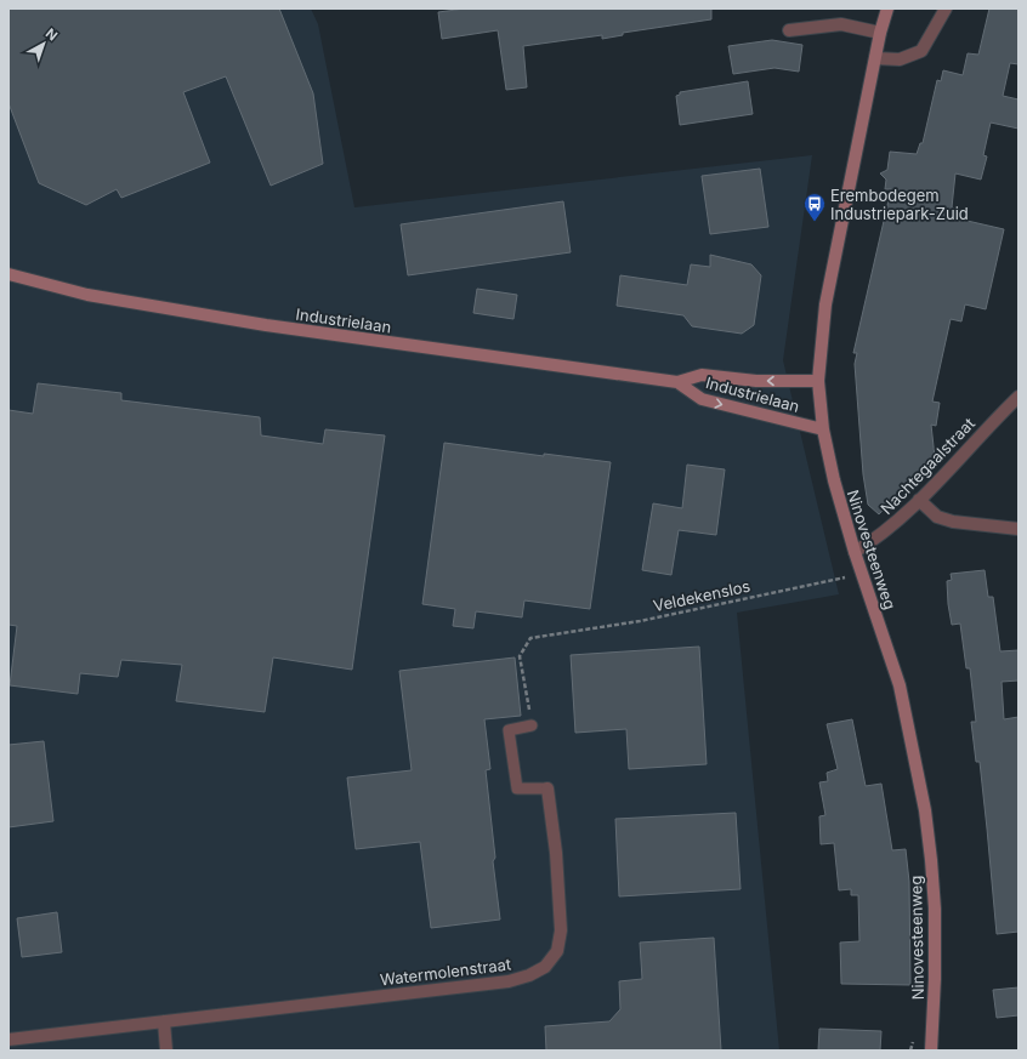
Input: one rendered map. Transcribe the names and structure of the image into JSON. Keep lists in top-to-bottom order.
{
  "streets": {
    "main road": ["Industrielaan", "Ninovesteenweg"],
    "street": ["Nachtegaalstraat", "Watermolenstraat"],
    "path": ["Veldekenslos"]
  },
  "crossings": [
    ["Industrielaan", "Ninovesteenweg"],
    ["Nachtegaalstraat", "Ninovesteenweg"],
    ["Ninovesteenweg", "Veldekenslos"]
  ],
  "places": {
    "bus stop": ["Erembodegem Industriepark-Zuid"]
  },
  "north": "top right"
}
